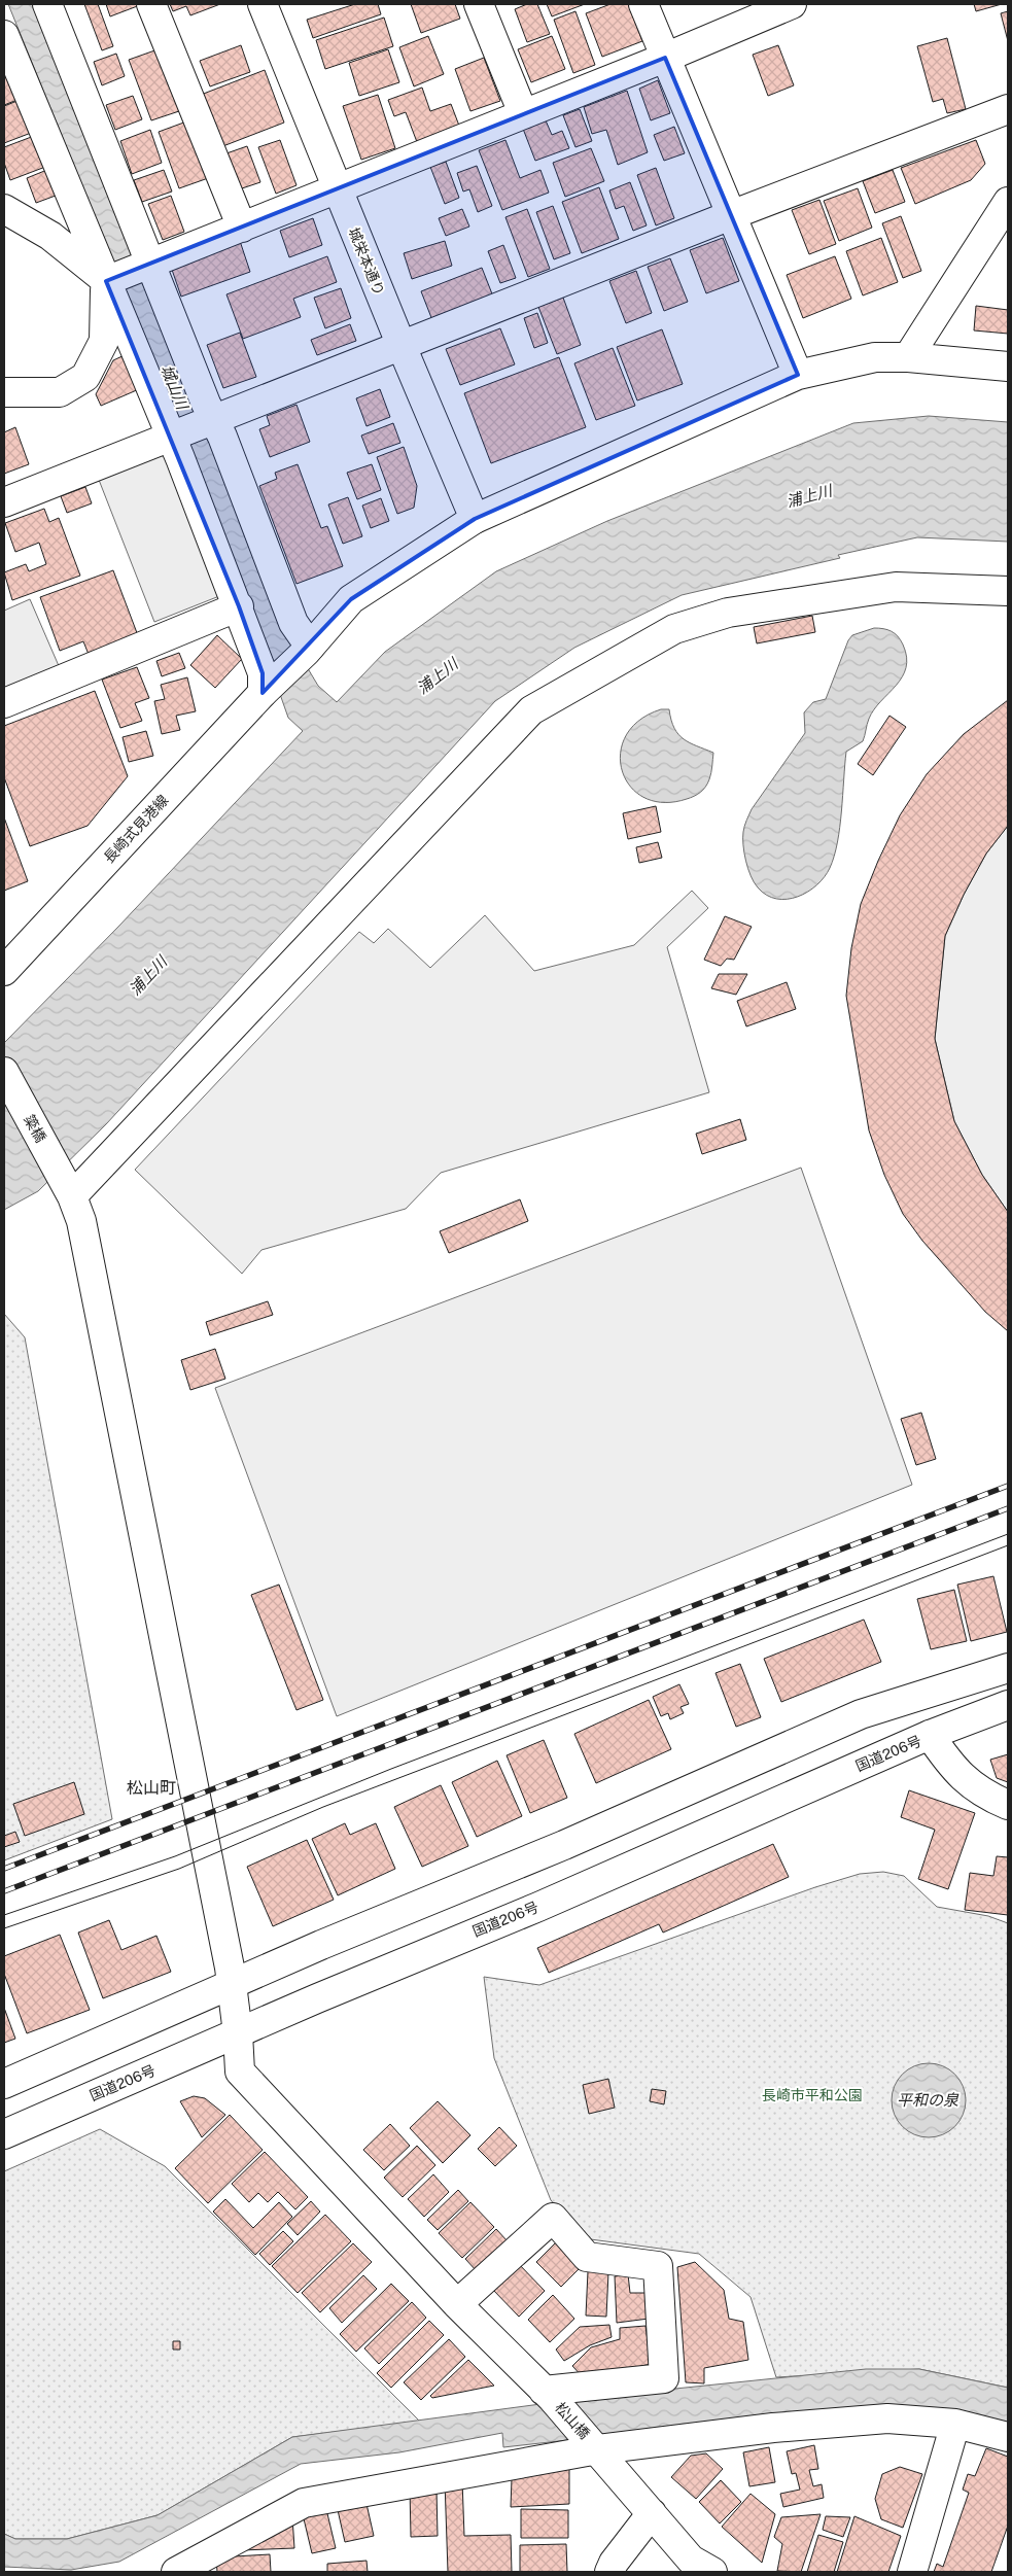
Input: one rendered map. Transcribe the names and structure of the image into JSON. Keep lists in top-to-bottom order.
{
  "streets": {
    "main road": [
      "城栄本通り",
      "長崎式見港線",
      "簗橋",
      "国道206号",
      "松山橋"
    ]
  },
  "crossings": [
    ["簗橋", "松山橋"],
    ["国道206号", "松山橋"]
  ],
  "districts": ["松山町"],
  "water": ["城山川", "浦上川", "平和の泉"],
  "parks": ["長崎市平和公園"]
}
